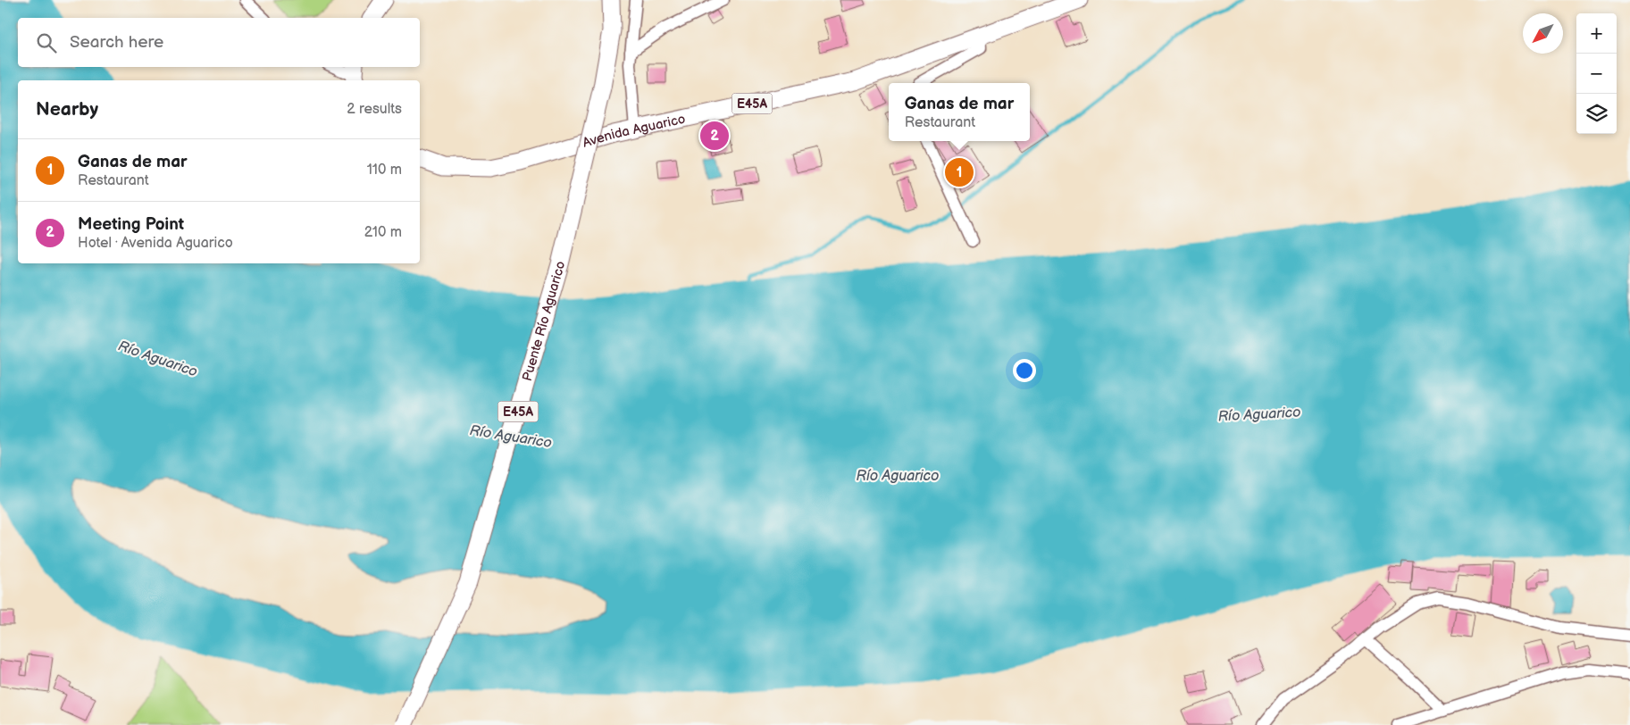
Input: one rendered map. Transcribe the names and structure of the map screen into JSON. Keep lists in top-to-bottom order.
{
  "streets": {
    "highway": ["E45A", "Avenida Aguarico", "Puente Río Aguarico"]
  },
  "water": ["Río Aguarico"],
  "north": "bottom left",
  "page": {
    "map_buttons": ["+", "−"],
    "search": "Search here",
    "heading": ["Nearby", "2 results"],
    "popup": ["Ganas de mar", "Restaurant"],
    "pins": ["2", "1"],
    "list": [
      {
        "mark": "1",
        "name": "Ganas de mar",
        "note": "Restaurant",
        "value": "110 m"
      },
      {
        "mark": "2",
        "name": "Meeting Point",
        "note": "Hotel · Avenida Aguarico",
        "value": "210 m"
      }
    ]
  }
}
